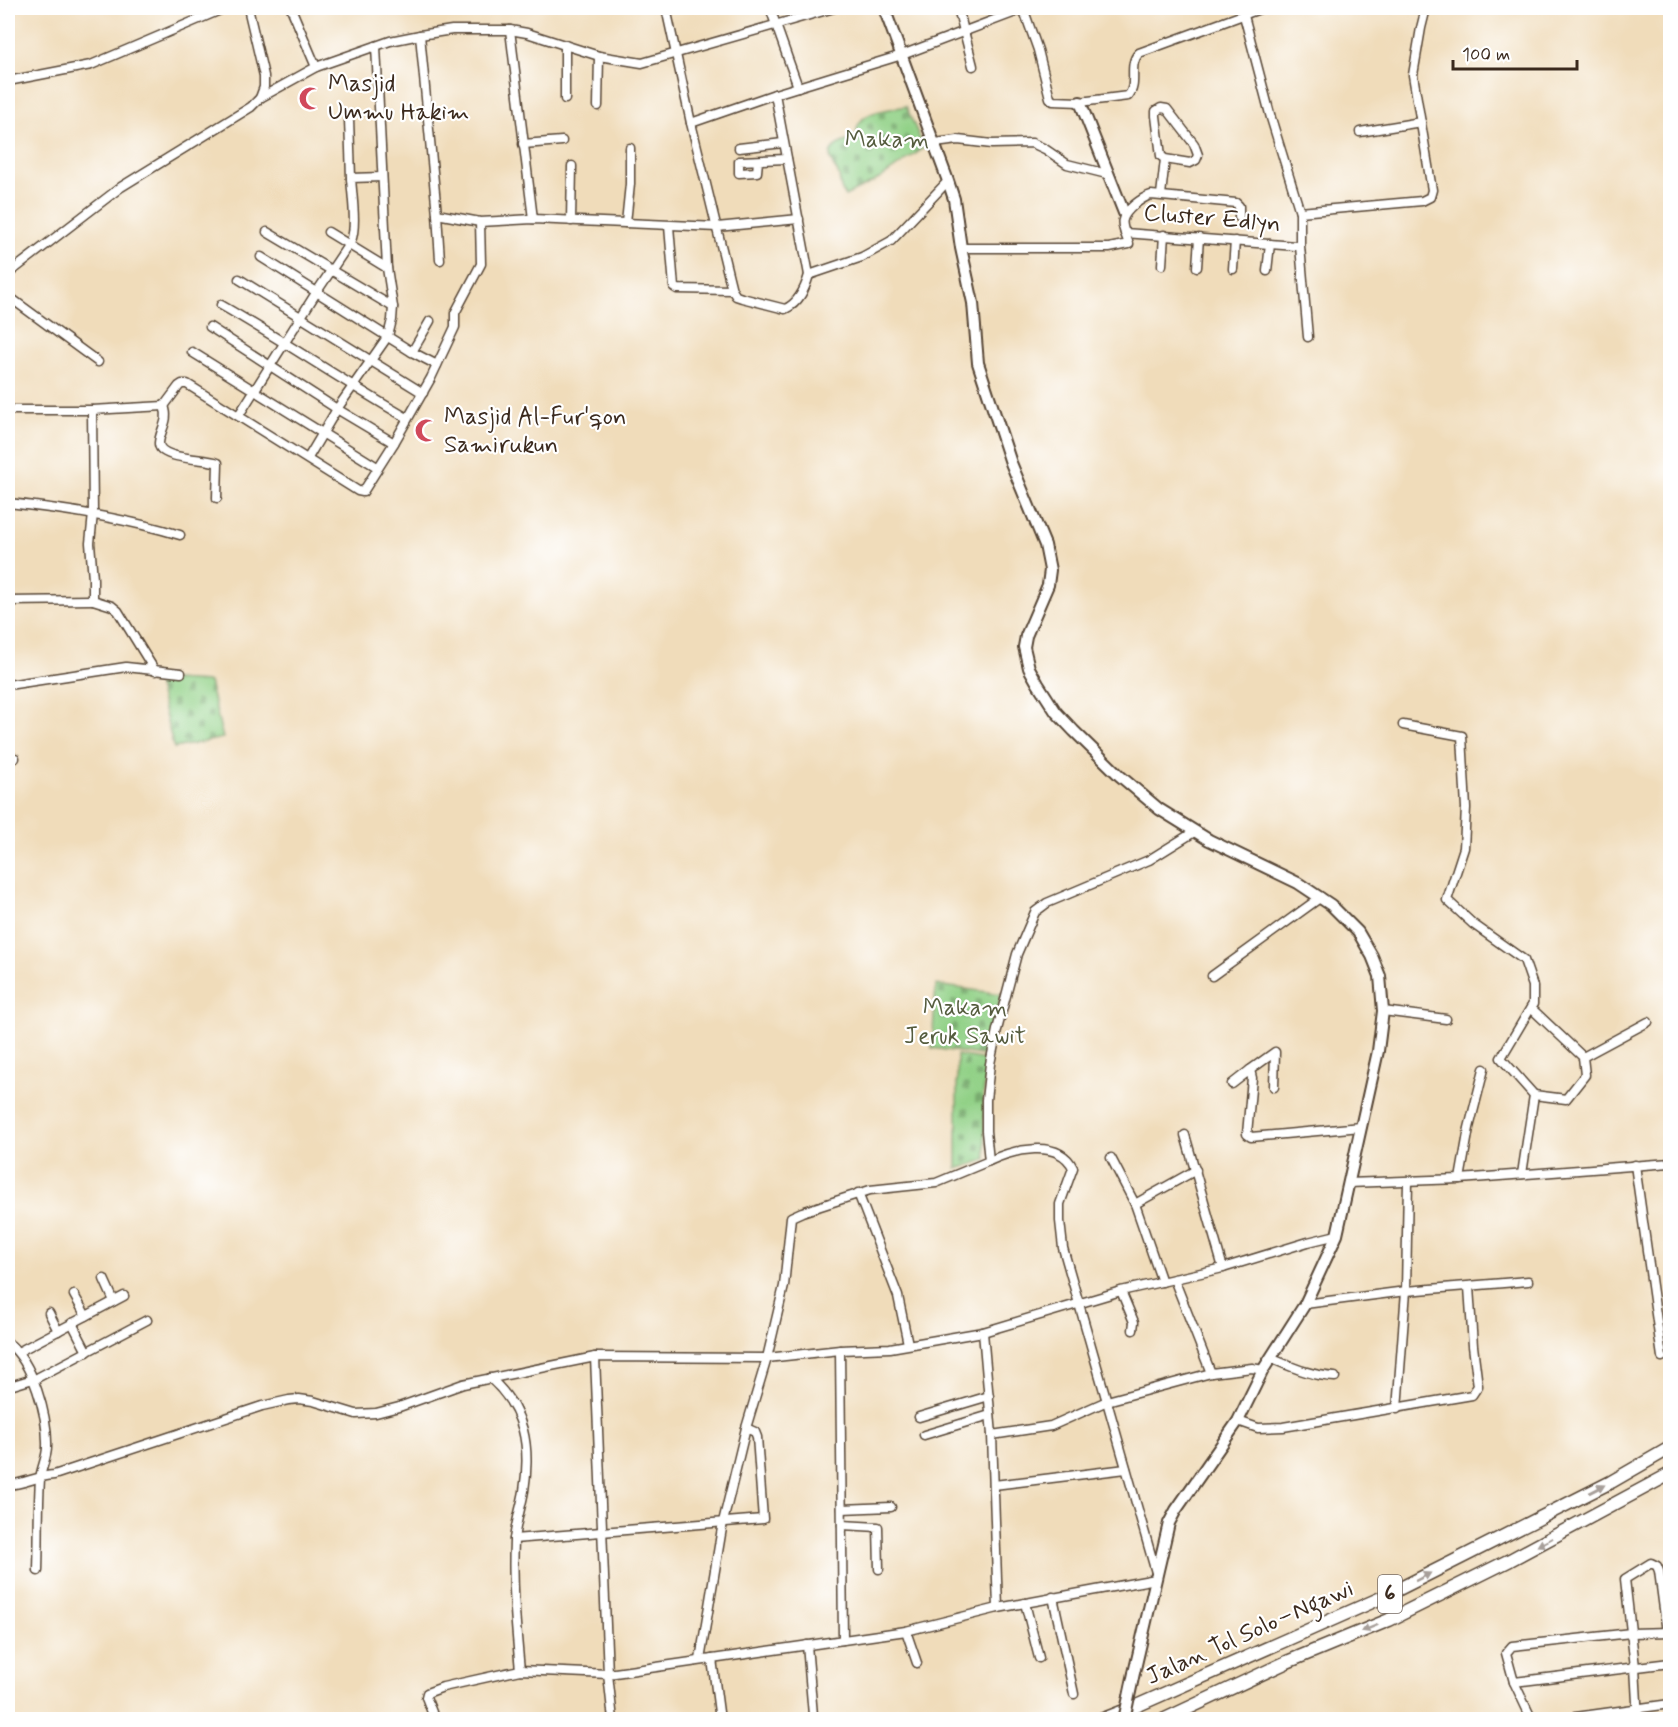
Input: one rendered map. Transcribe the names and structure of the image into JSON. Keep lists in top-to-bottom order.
{
  "streets": {
    "highway": ["6", "Jalan Tol Solo–Ngawi"],
    "street": ["Cluster Edlyn"]
  },
  "parks": ["Makam", "Makam Jeruk Sawit"],
  "places": {
    "mosque": ["Masjid Ummu Hakim", "Masjid Al-Fur'qon Samirukun"]
  },
  "scale_bar": "100 m"
}
